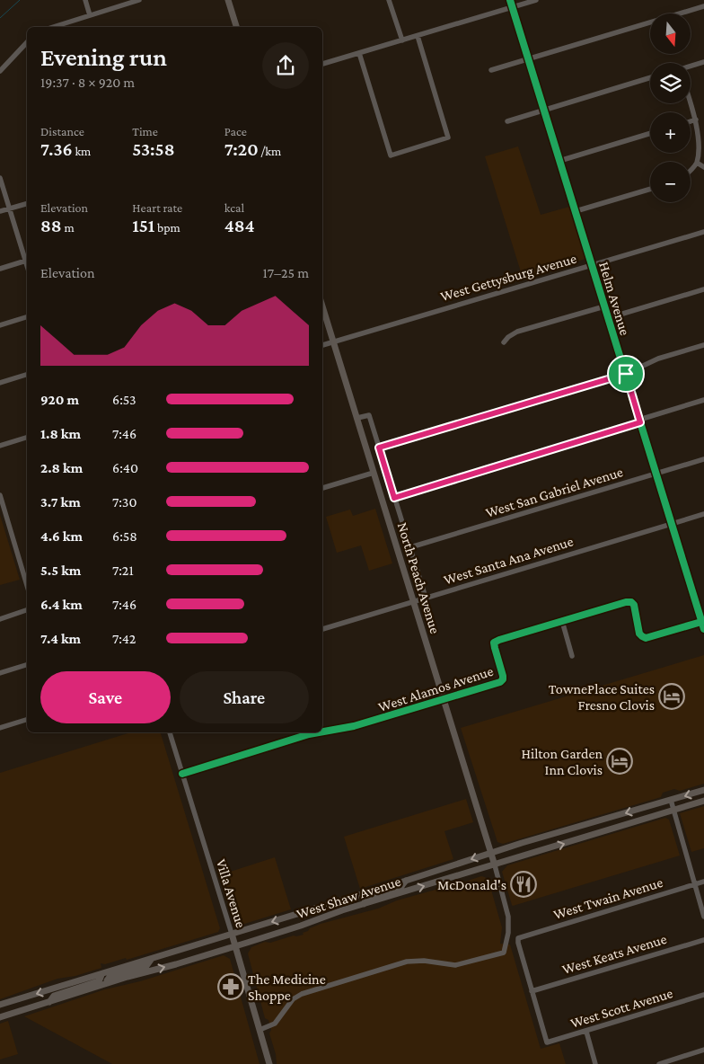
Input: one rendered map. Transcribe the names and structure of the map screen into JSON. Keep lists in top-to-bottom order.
{
  "streets": {
    "main road": ["North Peach Avenue", "Villa Avenue", "West Shaw Avenue"],
    "street": [
      "West Gettysburg Avenue",
      "Helm Avenue",
      "West San Gabriel Avenue",
      "West Santa Ana Avenue",
      "West Alamos Avenue",
      "West Twain Avenue",
      "West Keats Avenue",
      "West Scott Avenue"
    ]
  },
  "crossings": [
    ["West Gettysburg Avenue", "Helm Avenue"],
    ["West Gettysburg Avenue", "North Peach Avenue"],
    ["Helm Avenue", "West San Gabriel Avenue"],
    ["Helm Avenue", "West Santa Ana Avenue"],
    ["Helm Avenue", "West Alamos Avenue"],
    ["West Santa Ana Avenue", "North Peach Avenue"],
    ["North Peach Avenue", "West Alamos Avenue"],
    ["North Peach Avenue", "West Shaw Avenue"],
    ["West Alamos Avenue", "Villa Avenue"],
    ["Villa Avenue", "West Shaw Avenue"],
    ["West Twain Avenue", "West Keats Avenue"],
    ["West Twain Avenue", "West Scott Avenue"],
    ["West Keats Avenue", "West Scott Avenue"]
  ],
  "places": {
    "hotel": ["TownePlace Suites Fresno Clovis", "Hilton Garden Inn Clovis"],
    "restaurant": ["McDonald's"],
    "pharmacy": ["The Medicine Shoppe"]
  },
  "north": "bottom",
  "page": {
    "map_buttons": ["+", "−"],
    "heading": ["Evening run", "19:37 · 8 × 920 m"],
    "stats": [
      ["Distance", "7.36 km"],
      ["Time", "53:58"],
      ["Pace", "7:20 /km"],
      ["Elevation", "88 m"],
      ["Heart rate", "151 bpm"],
      ["kcal", "484"]
    ],
    "chart": ["Elevation", "17–25 m"],
    "list": [
      {
        "name": "920 m",
        "note": "6:53"
      },
      {
        "name": "1.8 km",
        "note": "7:46"
      },
      {
        "name": "2.8 km",
        "note": "6:40"
      },
      {
        "name": "3.7 km",
        "note": "7:30"
      },
      {
        "name": "4.6 km",
        "note": "6:58"
      },
      {
        "name": "5.5 km",
        "note": "7:21"
      },
      {
        "name": "6.4 km",
        "note": "7:46"
      },
      {
        "name": "7.4 km",
        "note": "7:42"
      }
    ],
    "buttons": ["Save", "Share"]
  }
}
